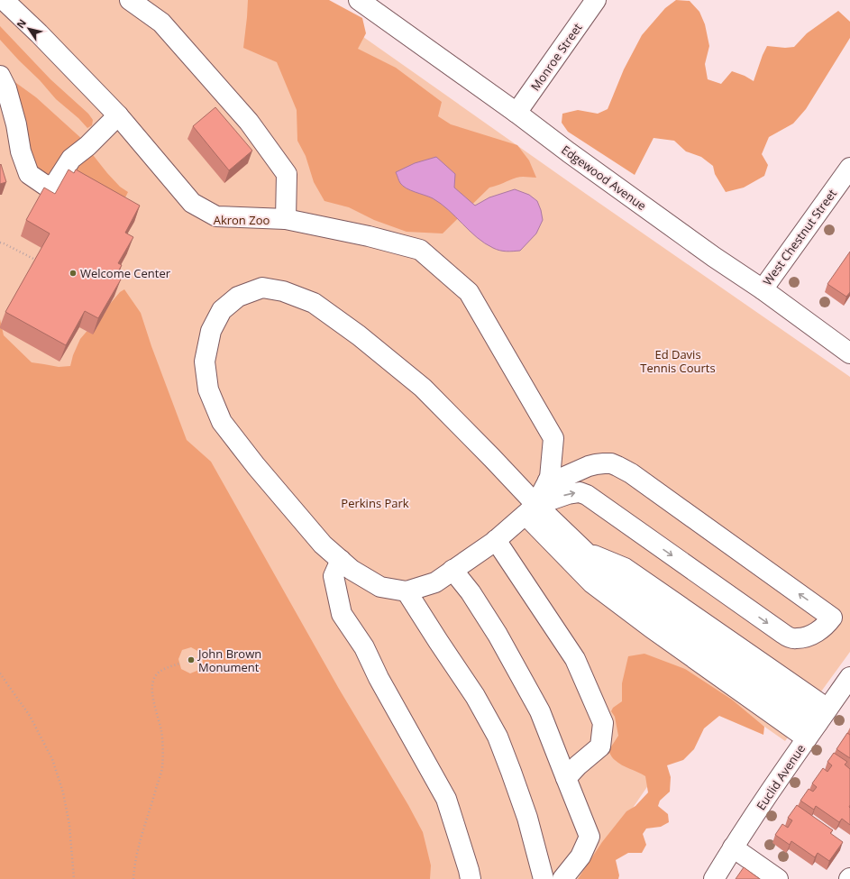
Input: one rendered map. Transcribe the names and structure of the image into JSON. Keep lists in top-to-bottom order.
{
  "streets": {
    "street": [
      "Monroe Street",
      "Edgewood Avenue",
      "West Chestnut Street",
      "Euclid Avenue"
    ]
  },
  "crossings": [
    ["Monroe Street", "Edgewood Avenue"],
    ["Edgewood Avenue", "West Chestnut Street"]
  ],
  "parks": ["Akron Zoo", "Ed Davis Tennis Courts", "Perkins Park"],
  "places": ["Welcome Center", "John Brown Monument"],
  "north": "top left"
}
